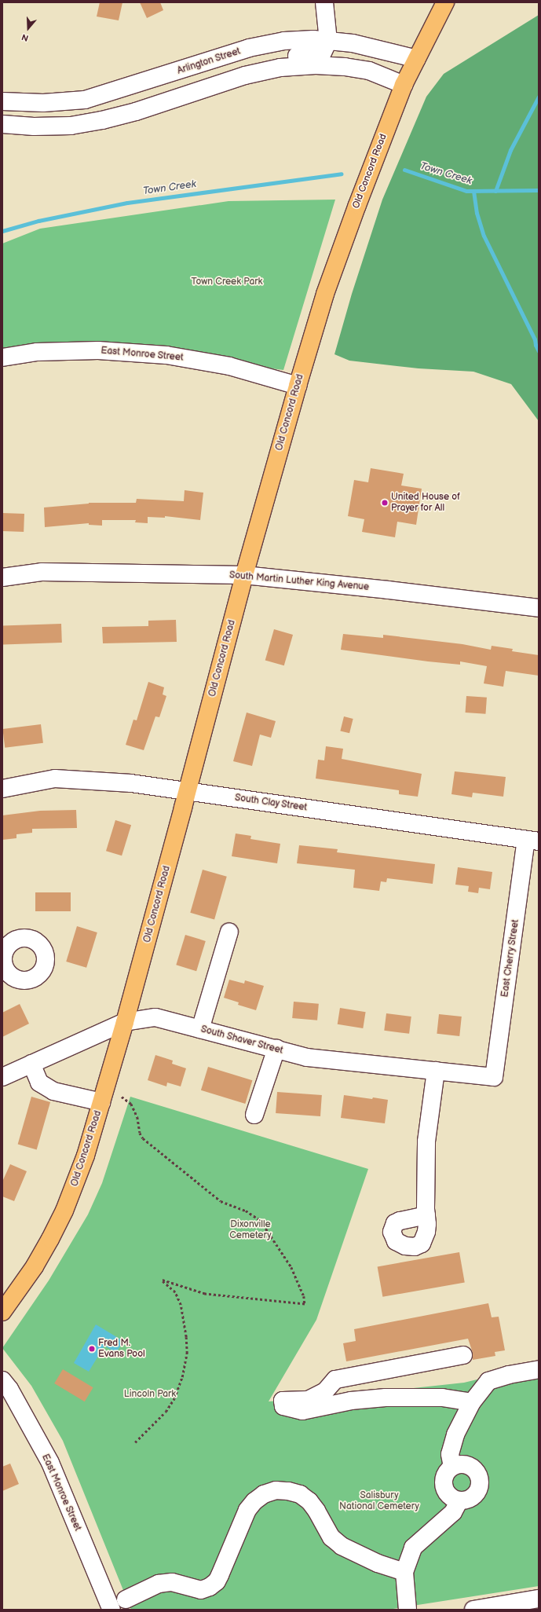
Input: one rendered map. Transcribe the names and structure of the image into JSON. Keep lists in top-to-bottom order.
{
  "streets": {
    "main road": ["Old Concord Road"],
    "street": [
      "Arlington Street",
      "East Monroe Street",
      "South Martin Luther King Avenue",
      "South Clay Street",
      "East Cherry Street",
      "South Shaver Street"
    ]
  },
  "crossings": [
    ["Arlington Street", "Old Concord Road"],
    ["Old Concord Road", "East Monroe Street"],
    ["Old Concord Road", "South Martin Luther King Avenue"],
    ["Old Concord Road", "South Clay Street"],
    ["Old Concord Road", "South Shaver Street"],
    ["South Clay Street", "East Cherry Street"],
    ["East Cherry Street", "South Shaver Street"]
  ],
  "water": ["Town Creek"],
  "parks": [
    "Town Creek Park",
    "Dixonville Cemetery",
    "Lincoln Park",
    "Salisbury National Cemetery"
  ],
  "places": ["United House of Prayer for All", "Fred M. Evans Pool"],
  "north": "bottom"
}
